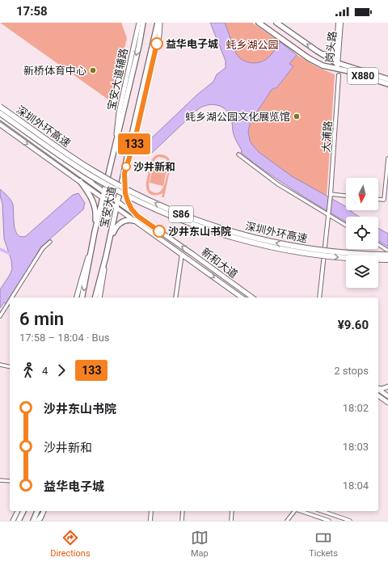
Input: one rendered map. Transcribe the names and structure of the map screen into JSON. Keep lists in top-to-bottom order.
{
  "streets": {
    "highway": ["深圳外环高速", "S86"],
    "main road": [
      "X880",
      "宝安大道辅路",
      "宝安大道",
      "新和大道"
    ],
    "street": ["岗头路", "大浦路"]
  },
  "crossings": [
    ["岗头路", "X880"],
    ["宝安大道辅路", "宝安大道"],
    ["宝安大道", "新和大道"]
  ],
  "parks": ["蚝乡湖公园"],
  "places": [
    "益华电子城",
    "新桥体育中心",
    "蚝乡湖公园文化展览馆",
    "沙井新和",
    "沙井东山书院"
  ],
  "lines": ["bus line 133"],
  "north": "bottom",
  "page": {
    "status": "17:58",
    "on_map": "133",
    "heading": ["6 min", "17:58 – 18:04 · Bus", "¥9.60"],
    "legs": ["4", "133", "2 stops"],
    "list": [
      {
        "name": "沙井东山书院",
        "value": "18:02"
      },
      {
        "name": "沙井新和",
        "value": "18:03"
      },
      {
        "name": "益华电子城",
        "value": "18:04"
      }
    ],
    "tabs": ["Directions", "Map", "Tickets"]
  }
}
